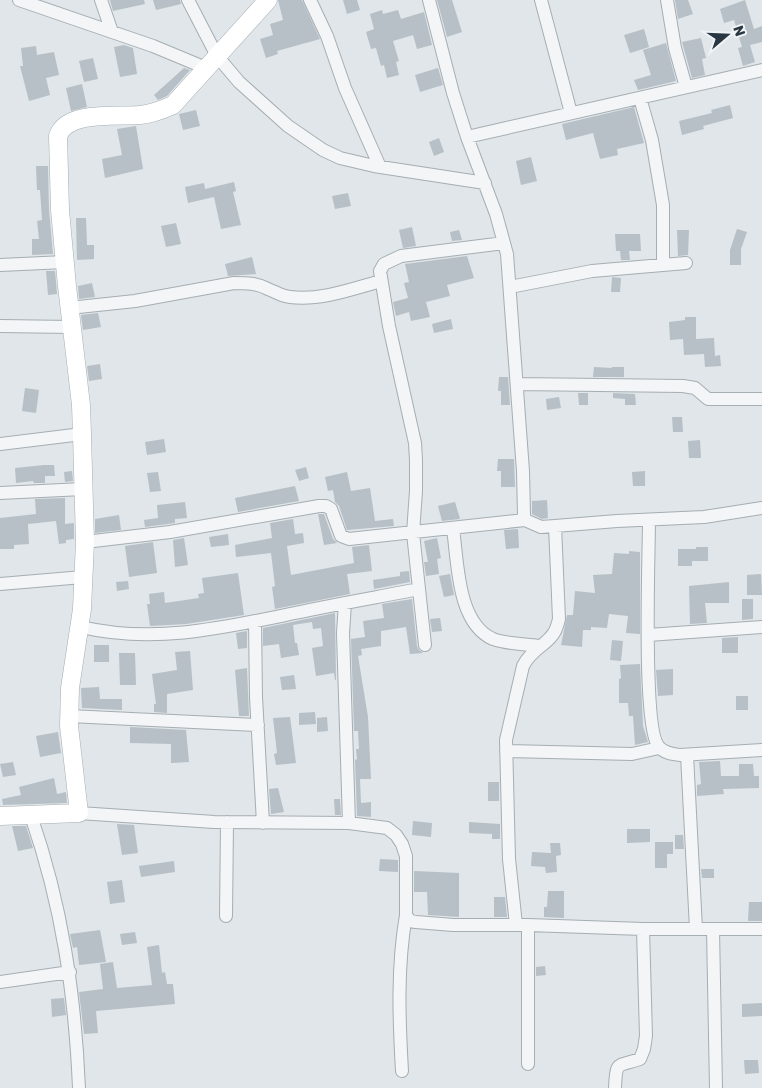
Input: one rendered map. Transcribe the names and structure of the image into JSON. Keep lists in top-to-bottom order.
{
  "north": "right"
}
